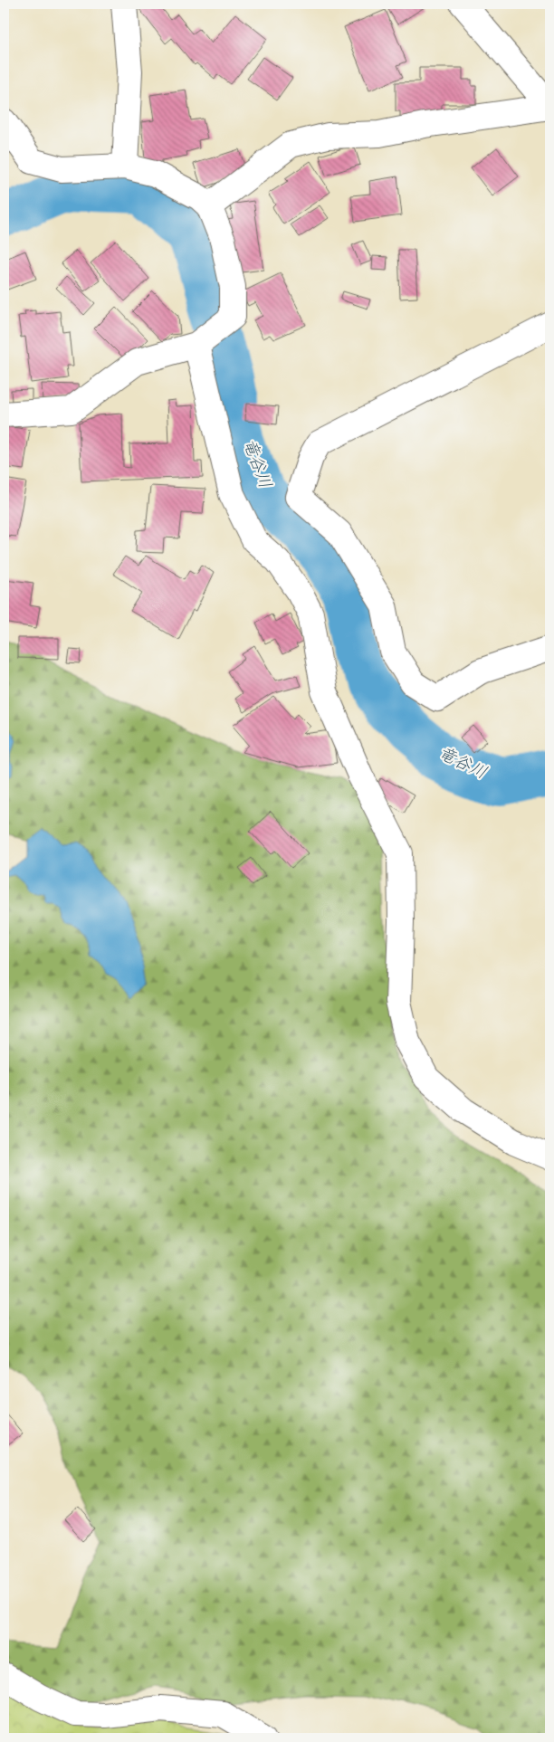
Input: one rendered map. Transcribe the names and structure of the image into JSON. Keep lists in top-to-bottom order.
{
  "water": ["竜谷川"]
}
